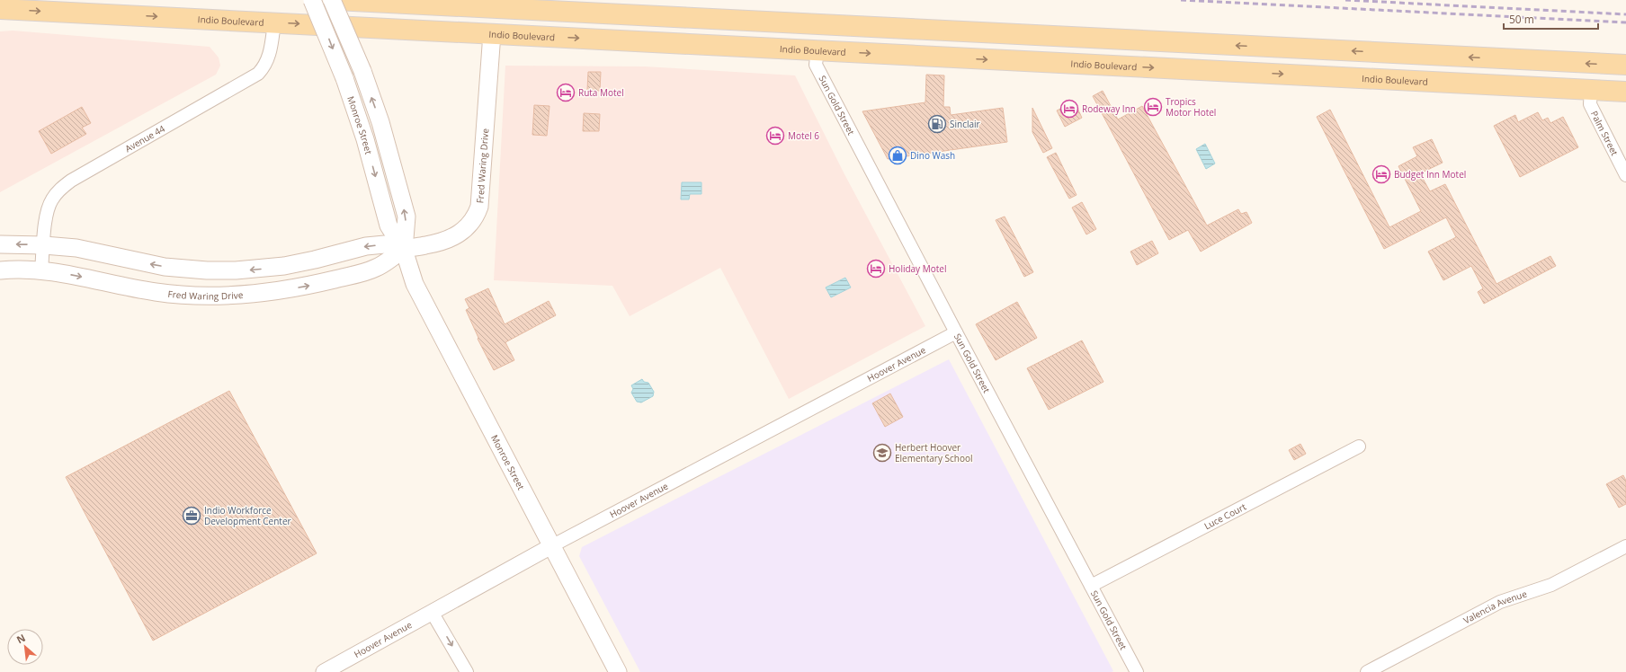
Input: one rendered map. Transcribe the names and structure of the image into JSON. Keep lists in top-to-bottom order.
{
  "streets": {
    "main road": ["Indio Boulevard", "Monroe Street", "Fred Waring Drive"],
    "street": [
      "Sun Gold Street",
      "Palm Street",
      "Avenue 44",
      "Hoover Avenue",
      "Luce Court",
      "Valencia Avenue"
    ]
  },
  "crossings": [
    ["Indio Boulevard", "Sun Gold Street"],
    ["Indio Boulevard", "Palm Street"],
    ["Indio Boulevard", "Avenue 44"],
    ["Indio Boulevard", "Fred Waring Drive"],
    ["Sun Gold Street", "Hoover Avenue"],
    ["Sun Gold Street", "Luce Court"],
    ["Monroe Street", "Fred Waring Drive"],
    ["Monroe Street", "Hoover Avenue"],
    ["Avenue 44", "Fred Waring Drive"]
  ],
  "places": {
    "hotel": [
      "Ruta Motel",
      "Tropics Motor Hotel",
      "Rodeway Inn",
      "Motel 6",
      "Budget Inn Motel",
      "Holiday Motel"
    ],
    "fuel station": ["Sinclair"],
    "shop": ["Dino Wash"],
    "school or university": ["Herbert Hoover Elementary School"],
    "office": ["Indio Workforce Development Center"]
  },
  "scale_bar": "50 m",
  "north": "top left"
}
